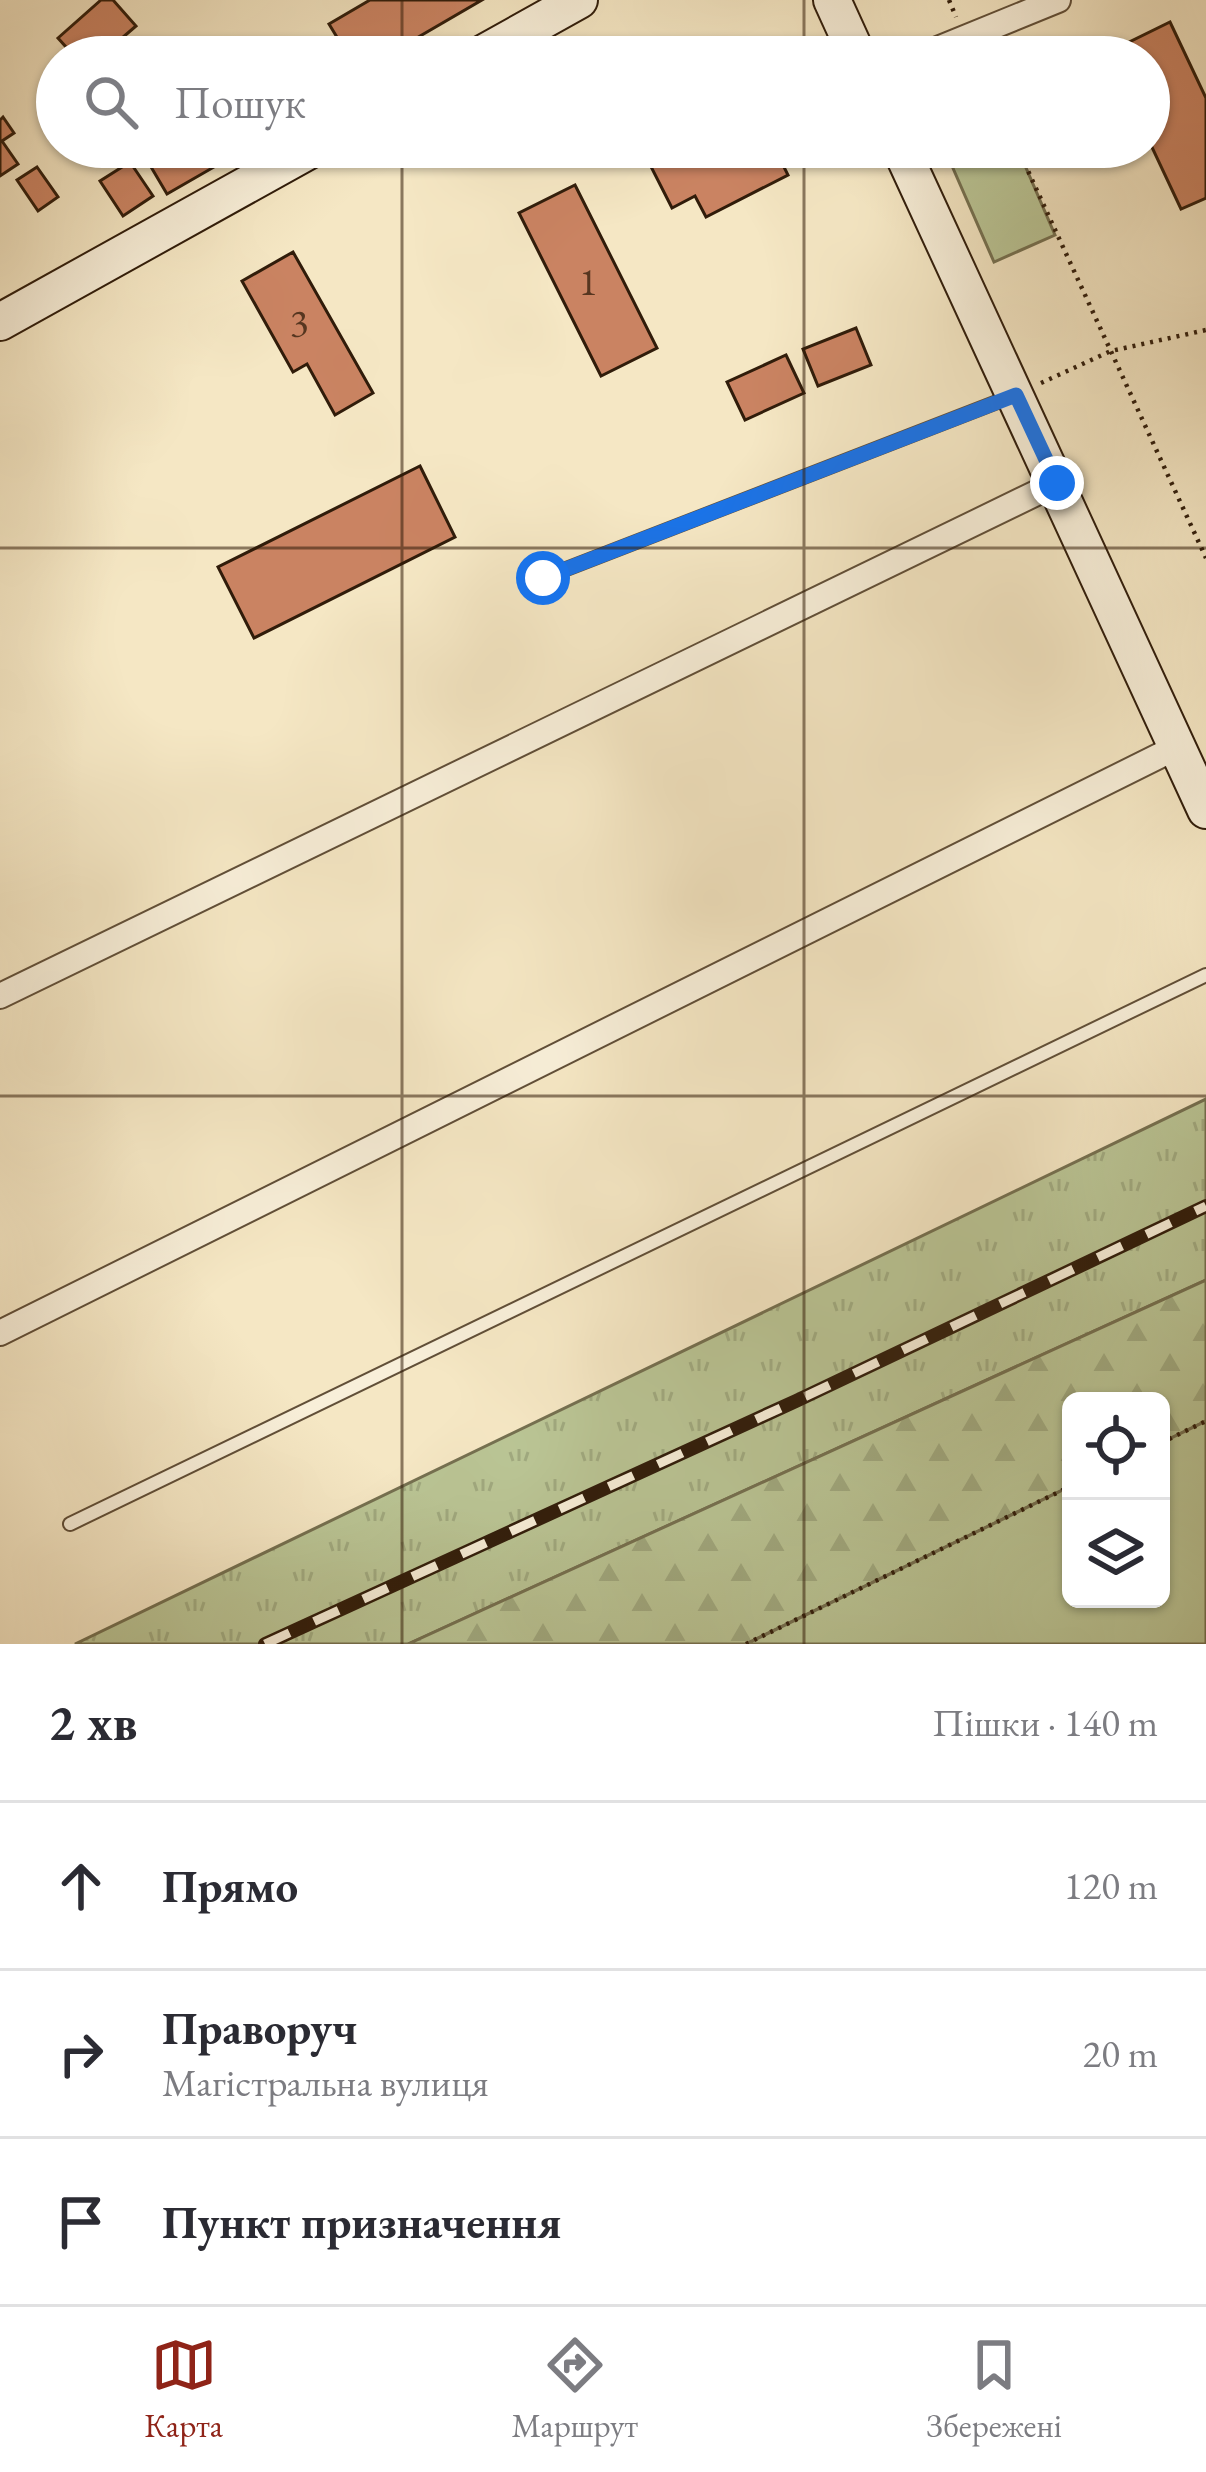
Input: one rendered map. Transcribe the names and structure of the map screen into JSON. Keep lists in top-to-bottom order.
{
  "house_numbers": ["1", "3"],
  "page": {
    "search": "Пошук",
    "heading": ["2 хв", "Пішки · 140 m"],
    "list": [
      ["Прямо", "120 m"],
      ["Праворуч", "Магістральна вулиця", "20 m"],
      "Пункт призначення"
    ],
    "nav": ["Карта", "Маршрут", "Збережені"]
  }
}
